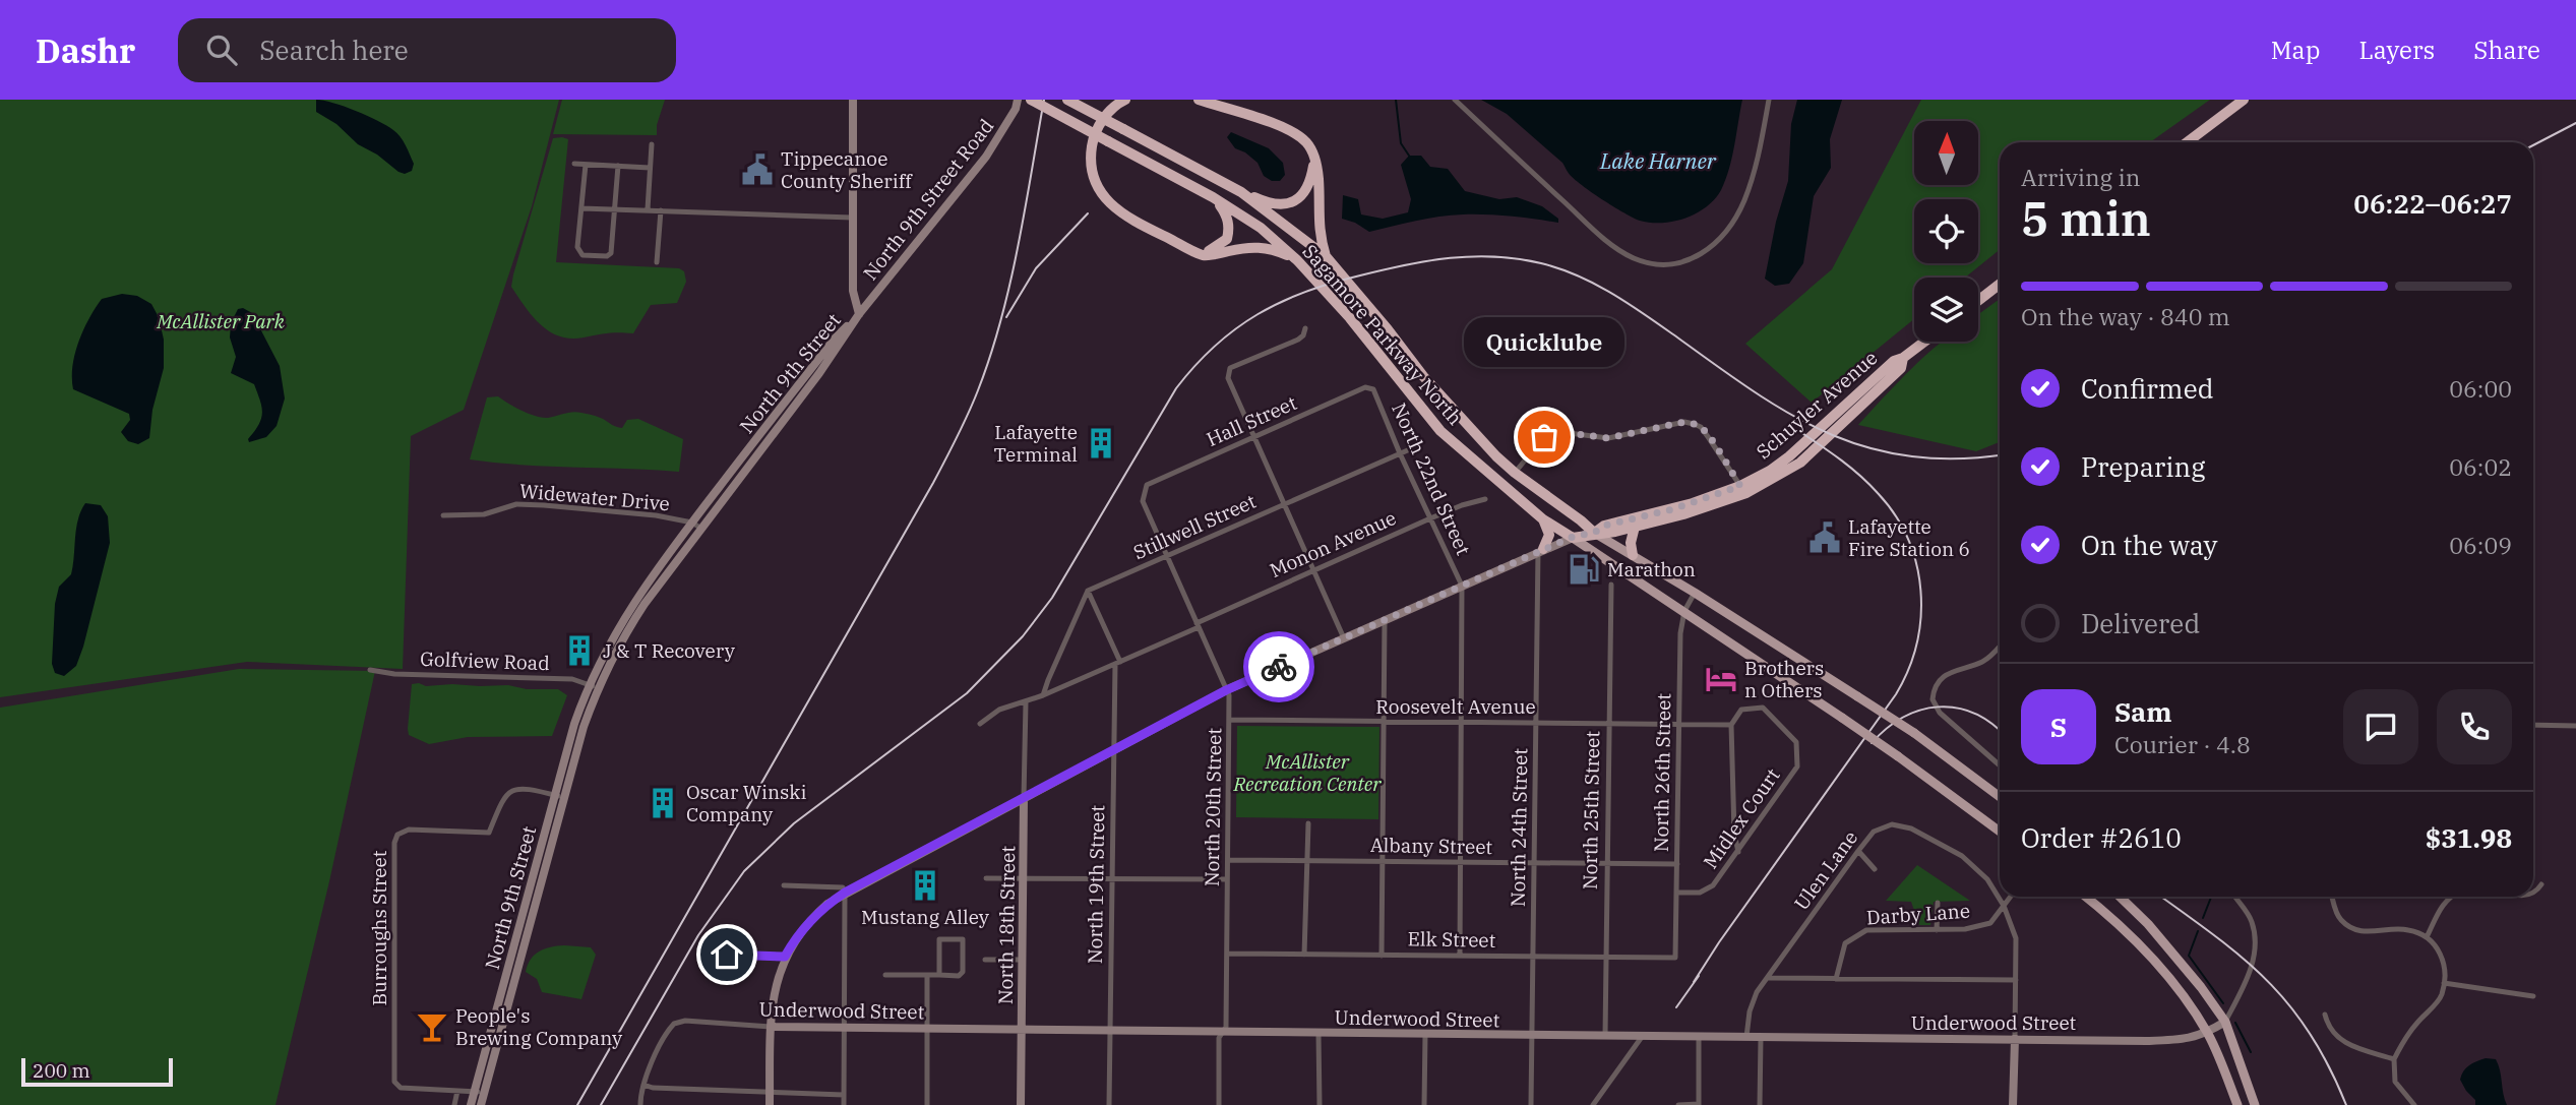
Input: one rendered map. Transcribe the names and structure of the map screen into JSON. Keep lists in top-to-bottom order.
{
  "streets": {
    "highway": ["Sagamore Parkway North", "Schuyler Avenue"],
    "main road": [
      "North 9th Street Road",
      "North 9th Street",
      "North 18th Street",
      "Underwood Street"
    ],
    "street": [
      "Hall Street",
      "North 22nd Street",
      "Widewater Drive",
      "Stillwell Street",
      "Monon Avenue",
      "Golfview Road",
      "Roosevelt Avenue",
      "North 26th Street",
      "North 20th Street",
      "North 25th Street",
      "Midlex Court",
      "North 24th Street",
      "Albany Street",
      "Ulen Lane",
      "North 19th Street",
      "Darby Lane",
      "Burroughs Street",
      "Elk Street"
    ]
  },
  "crossings": [
    ["North 9th Street Road", "North 9th Street"],
    ["Sagamore Parkway North", "Schuyler Avenue"],
    ["Sagamore Parkway North", "North 26th Street"],
    ["North 9th Street", "Widewater Drive"],
    ["North 9th Street", "Golfview Road"],
    ["North 9th Street", "Burroughs Street"],
    ["Schuyler Avenue", "North 22nd Street"],
    ["Schuyler Avenue", "North 20th Street"],
    ["Schuyler Avenue", "North 24th Street"],
    ["Schuyler Avenue", "North 19th Street"],
    ["Schuyler Avenue", "North 18th Street"],
    ["Schuyler Avenue", "Underwood Street"],
    ["Hall Street", "North 22nd Street"],
    ["Hall Street", "North 20th Street"],
    ["North 22nd Street", "Stillwell Street"],
    ["North 22nd Street", "Monon Avenue"],
    ["Stillwell Street", "North 20th Street"],
    ["Stillwell Street", "North 19th Street"],
    ["Monon Avenue", "North 20th Street"],
    ["Monon Avenue", "North 19th Street"],
    ["Monon Avenue", "North 18th Street"],
    ["Roosevelt Avenue", "North 26th Street"],
    ["Roosevelt Avenue", "North 20th Street"],
    ["Roosevelt Avenue", "North 25th Street"],
    ["Roosevelt Avenue", "North 24th Street"],
    ["North 26th Street", "Midlex Court"],
    ["North 26th Street", "Albany Street"],
    ["North 26th Street", "Elk Street"],
    ["North 20th Street", "Albany Street"],
    ["North 20th Street", "Elk Street"],
    ["North 20th Street", "Underwood Street"],
    ["North 25th Street", "Albany Street"],
    ["North 25th Street", "Elk Street"],
    ["North 25th Street", "Underwood Street"],
    ["North 24th Street", "Albany Street"],
    ["North 24th Street", "Elk Street"],
    ["North 24th Street", "Underwood Street"],
    ["Ulen Lane", "Darby Lane"],
    ["Ulen Lane", "Underwood Street"],
    ["North 19th Street", "Underwood Street"],
    ["North 18th Street", "Underwood Street"]
  ],
  "water": ["Lake Harner"],
  "parks": ["McAllister Park", "McAllister Recreation Center"],
  "places": {
    "public building": ["Tippecanoe County Sheriff", "Lafayette Fire Station 6"],
    "other": ["Quicklube"],
    "building": [
      "Lafayette Terminal",
      "J & T Recovery",
      "Oscar Winski Company",
      "Mustang Alley"
    ],
    "fuel station": ["Marathon"],
    "hotel": ["Brothers n Others"],
    "bar": ["People's Brewing Company"]
  },
  "scale_bar": "200 m",
  "north": "top",
  "page": {
    "header": "Dashr",
    "search": "Search here",
    "nav": ["Map", "Layers", "Share"],
    "heading": ["5 min", "Arriving in", "06:22–06:27"],
    "panel": [
      "Sam",
      "Courier · 4.8",
      "Order #2610",
      "$31.98"
    ],
    "bar": "On the way · 840 m",
    "bubble": "Quicklube",
    "list": [
      ["Confirmed", "06:00"],
      ["Preparing", "06:02"],
      ["On the way", "06:09"],
      "Delivered"
    ],
    "round": "S",
    "scale": "200 m"
  }
}
